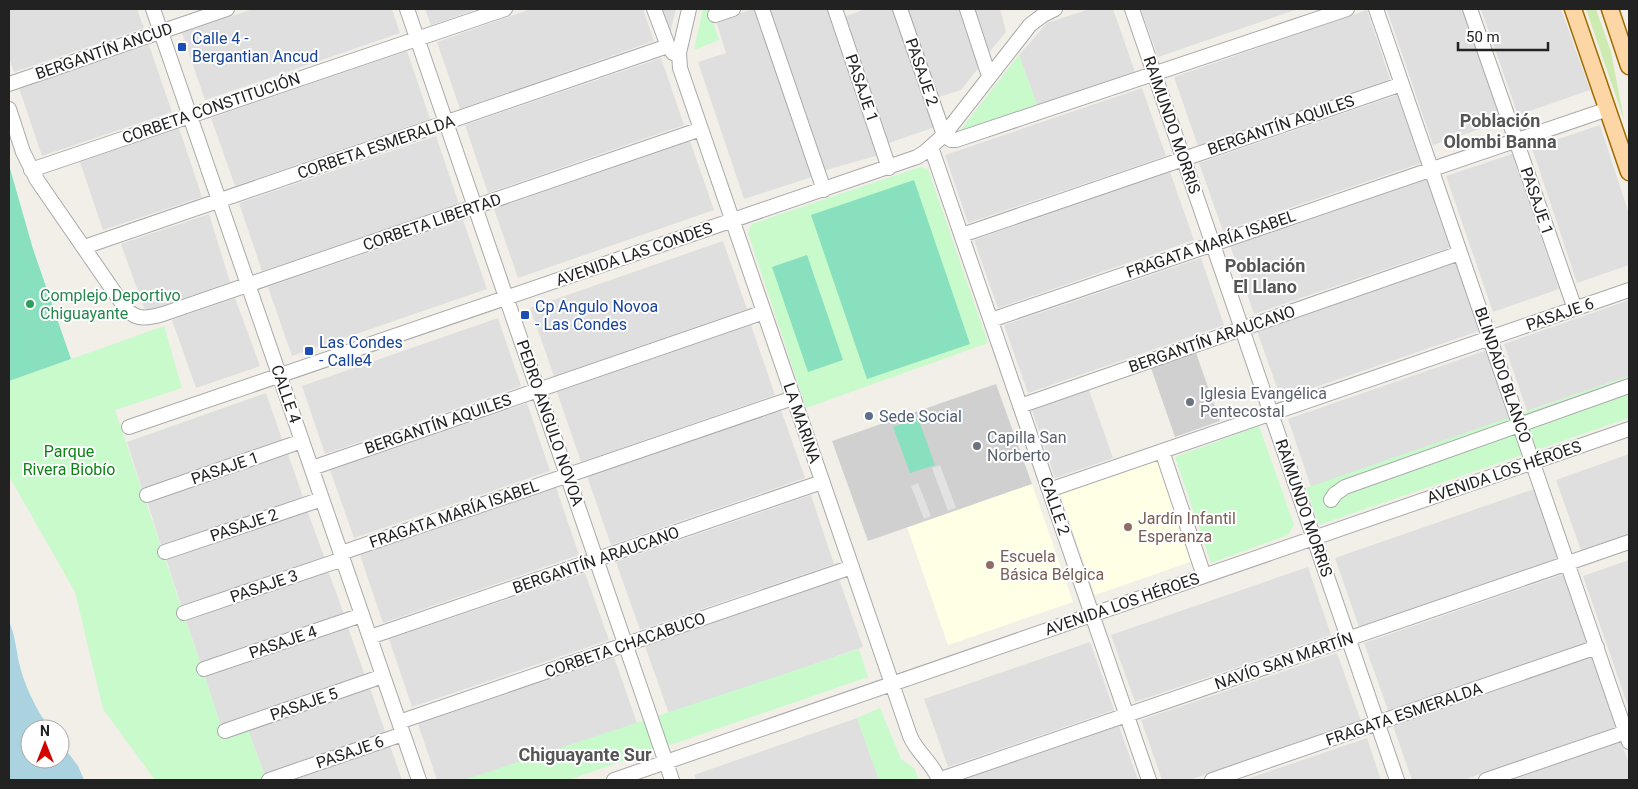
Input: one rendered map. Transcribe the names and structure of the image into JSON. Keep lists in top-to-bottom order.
{
  "streets": {
    "street": [
      "BERGANTÍN ANCUD",
      "PASAJE 2",
      "PASAJE 1",
      "CORBETA CONSTITUCIÓN",
      "RAIMUNDO MORRIS",
      "BERGANTÍN AQUILES",
      "CORBETA ESMERALDA",
      "CORBETA LIBERTAD",
      "FRAGATA MARÍA ISABEL",
      "AVENIDA LAS CONDES",
      "PASAJE 6",
      "BERGANTÍN ARAUCANO",
      "BLINDADO BLANCO",
      "CALLE 4",
      "PEDRO ANGULO NOVOA",
      "LA MARINA",
      "AVENIDA LOS HÉROES",
      "CALLE 2",
      "PASAJE 3",
      "PASAJE 4",
      "CORBETA CHACABUCO",
      "NAVÍO SAN MARTÍN",
      "PASAJE 5",
      "FRAGATA ESMERALDA"
    ]
  },
  "crossings": [
    ["BERGANTÍN ANCUD", "CALLE 4"],
    ["PASAJE 2", "AVENIDA LAS CONDES"],
    ["PASAJE 2", "CALLE 4"],
    ["PASAJE 1", "AVENIDA LAS CONDES"],
    ["PASAJE 1", "PASAJE 6"],
    ["PASAJE 1", "CALLE 4"],
    ["CORBETA CONSTITUCIÓN", "CORBETA LIBERTAD"],
    ["CORBETA CONSTITUCIÓN", "CALLE 4"],
    ["CORBETA CONSTITUCIÓN", "PEDRO ANGULO NOVOA"],
    ["RAIMUNDO MORRIS", "BERGANTÍN AQUILES"],
    ["RAIMUNDO MORRIS", "FRAGATA MARÍA ISABEL"],
    ["RAIMUNDO MORRIS", "BERGANTÍN ARAUCANO"],
    ["RAIMUNDO MORRIS", "AVENIDA LOS HÉROES"],
    ["RAIMUNDO MORRIS", "NAVÍO SAN MARTÍN"],
    ["RAIMUNDO MORRIS", "FRAGATA ESMERALDA"],
    ["BERGANTÍN AQUILES", "BLINDADO BLANCO"],
    ["BERGANTÍN AQUILES", "CALLE 4"],
    ["BERGANTÍN AQUILES", "PEDRO ANGULO NOVOA"],
    ["BERGANTÍN AQUILES", "LA MARINA"],
    ["BERGANTÍN AQUILES", "CALLE 2"],
    ["CORBETA ESMERALDA", "CORBETA LIBERTAD"],
    ["CORBETA ESMERALDA", "CALLE 4"],
    ["CORBETA ESMERALDA", "PEDRO ANGULO NOVOA"],
    ["CORBETA ESMERALDA", "LA MARINA"],
    ["CORBETA LIBERTAD", "CALLE 4"],
    ["CORBETA LIBERTAD", "PEDRO ANGULO NOVOA"],
    ["CORBETA LIBERTAD", "LA MARINA"],
    ["FRAGATA MARÍA ISABEL", "BLINDADO BLANCO"],
    ["FRAGATA MARÍA ISABEL", "CALLE 4"],
    ["FRAGATA MARÍA ISABEL", "PEDRO ANGULO NOVOA"],
    ["FRAGATA MARÍA ISABEL", "LA MARINA"],
    ["FRAGATA MARÍA ISABEL", "CALLE 2"],
    ["FRAGATA MARÍA ISABEL", "PASAJE 3"],
    ["AVENIDA LAS CONDES", "CALLE 4"],
    ["AVENIDA LAS CONDES", "PEDRO ANGULO NOVOA"],
    ["AVENIDA LAS CONDES", "LA MARINA"],
    ["AVENIDA LAS CONDES", "CALLE 2"],
    ["PASAJE 6", "BLINDADO BLANCO"],
    ["PASAJE 6", "CALLE 4"],
    ["PASAJE 6", "CORBETA CHACABUCO"],
    ["BERGANTÍN ARAUCANO", "BLINDADO BLANCO"],
    ["BERGANTÍN ARAUCANO", "CALLE 4"],
    ["BERGANTÍN ARAUCANO", "PEDRO ANGULO NOVOA"],
    ["BERGANTÍN ARAUCANO", "LA MARINA"],
    ["BERGANTÍN ARAUCANO", "CALLE 2"],
    ["BLINDADO BLANCO", "AVENIDA LOS HÉROES"],
    ["BLINDADO BLANCO", "NAVÍO SAN MARTÍN"],
    ["BLINDADO BLANCO", "FRAGATA ESMERALDA"],
    ["CALLE 4", "PASAJE 3"],
    ["CALLE 4", "PASAJE 4"],
    ["CALLE 4", "CORBETA CHACABUCO"],
    ["CALLE 4", "PASAJE 5"],
    ["PEDRO ANGULO NOVOA", "AVENIDA LOS HÉROES"],
    ["PEDRO ANGULO NOVOA", "CORBETA CHACABUCO"],
    ["LA MARINA", "AVENIDA LOS HÉROES"],
    ["LA MARINA", "CORBETA CHACABUCO"],
    ["LA MARINA", "NAVÍO SAN MARTÍN"],
    ["AVENIDA LOS HÉROES", "CALLE 2"],
    ["CALLE 2", "NAVÍO SAN MARTÍN"]
  ],
  "districts": ["Población Olombi Banna", "Población El Llano", "Chiguayante Sur"],
  "parks": ["Parque Rivera Biobío"],
  "places": {
    "transit": ["Calle 4 - Bergantian Ancud", "Cp Angulo Novoa - Las Condes", "Las Condes - Calle4"],
    "other": [
      "Complejo Deportivo Chiguayante",
      "Iglesia Evangélica Pentecostal",
      "Sede Social",
      "Capilla San Norberto",
      "Jardín Infantil Esperanza",
      "Escuela Básica Bélgica"
    ]
  },
  "scale_bar": "50 m",
  "north": "top"
}
